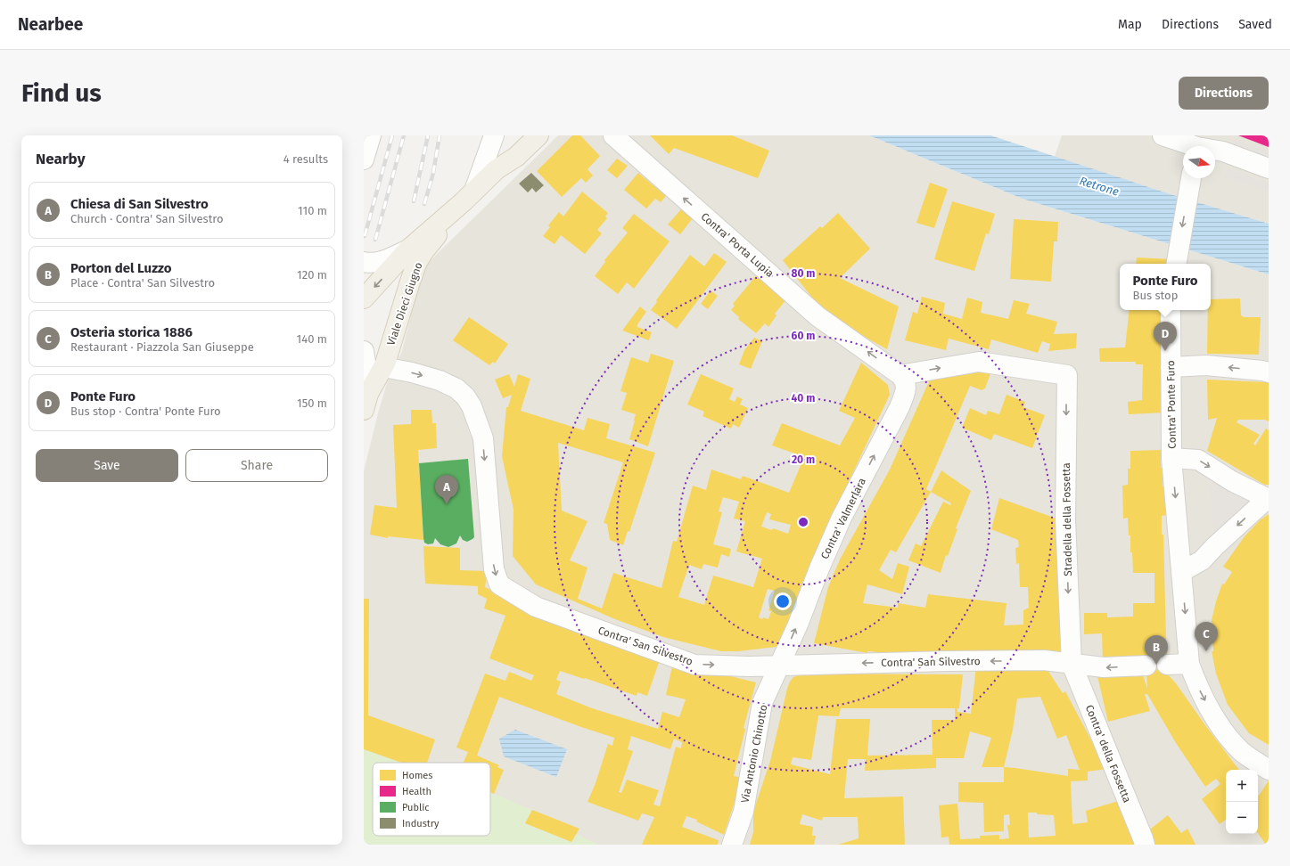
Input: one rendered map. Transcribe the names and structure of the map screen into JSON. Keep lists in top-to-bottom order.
{
  "streets": {
    "main road": ["Viale Dieci Giugno"],
    "street": [
      "Contra' Porta Lupia",
      "Contra' Ponte Furo",
      "Contra' Valmerlara",
      "Stradella della Fossetta",
      "Contra' San Silvestro",
      "Via Antonio Chinotto",
      "Contra' della Fossetta"
    ]
  },
  "crossings": [
    ["Contra' Porta Lupia", "Contra' Valmerlara"],
    ["Contra' Porta Lupia", "Stradella della Fossetta"],
    ["Viale Dieci Giugno", "Contra' San Silvestro"],
    ["Contra' Valmerlara", "Stradella della Fossetta"],
    ["Contra' Valmerlara", "Contra' San Silvestro"],
    ["Contra' Valmerlara", "Via Antonio Chinotto"],
    ["Stradella della Fossetta", "Contra' San Silvestro"],
    ["Stradella della Fossetta", "Contra' della Fossetta"],
    ["Contra' San Silvestro", "Via Antonio Chinotto"],
    ["Contra' San Silvestro", "Contra' della Fossetta"]
  ],
  "one_way": ["Contra' Porta Lupia", "Contra' Ponte Furo", "Contra' Valmerlara"],
  "water": ["Retrone"],
  "legend": [
    "Homes",
    "Health",
    "Public",
    "Industry"
  ],
  "north": "right",
  "page": {
    "header": "Nearbee",
    "nav": ["Map", "Directions", "Saved"],
    "buttons": [
      "Directions",
      ["Save", "Share"]
    ],
    "title": "Find us",
    "heading": ["Nearby", "4 results"],
    "list": [
      {
        "mark": "A",
        "name": "Chiesa di San Silvestro",
        "note": "Church · Contra' San Silvestro",
        "value": "110 m"
      },
      {
        "mark": "B",
        "name": "Porton del Luzzo",
        "note": "Place · Contra' San Silvestro",
        "value": "120 m"
      },
      {
        "mark": "C",
        "name": "Osteria storica 1886",
        "note": "Restaurant · Piazzola San Giuseppe",
        "value": "140 m"
      },
      {
        "mark": "D",
        "name": "Ponte Furo",
        "note": "Bus stop · Contra' Ponte Furo",
        "value": "150 m"
      }
    ],
    "popup": ["Ponte Furo", "Bus stop"],
    "pins": [
      "D",
      "A",
      "C",
      "B"
    ],
    "map_buttons": ["+", "−"]
  },
  "rings": [
    "80 m",
    "60 m",
    "40 m",
    "20 m"
  ]
}
